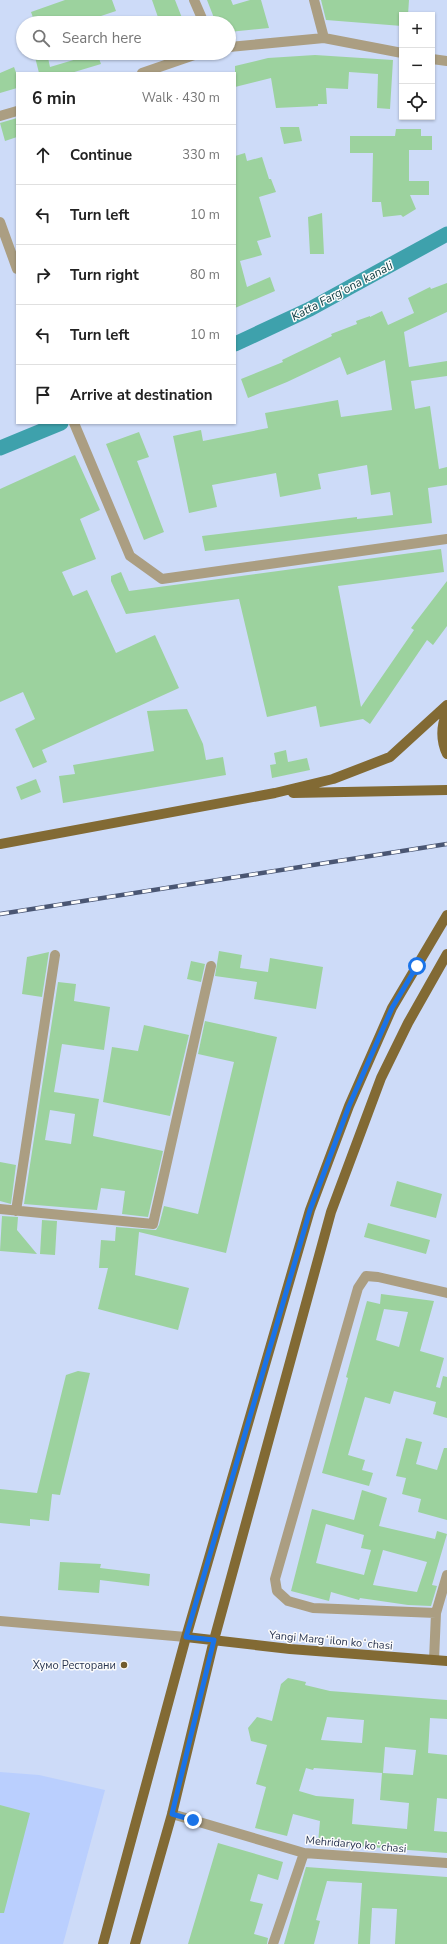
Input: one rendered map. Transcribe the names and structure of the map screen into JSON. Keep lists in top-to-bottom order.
{
  "streets": {
    "main road": ["Yangi Margʻilon koʻchasi"],
    "street": ["Mehridaryo koʻchasi"]
  },
  "water": ["Katta Farg'ona kanali"],
  "places": ["Хумо Ресторани"],
  "page": {
    "map_buttons": ["+", "−"],
    "search": "Search here",
    "heading": ["6 min", "Walk · 430 m"],
    "list": [
      ["Continue", "330 m"],
      ["Turn left", "10 m"],
      ["Turn right", "80 m"],
      ["Turn left", "10 m"],
      "Arrive at destination"
    ]
  }
}
